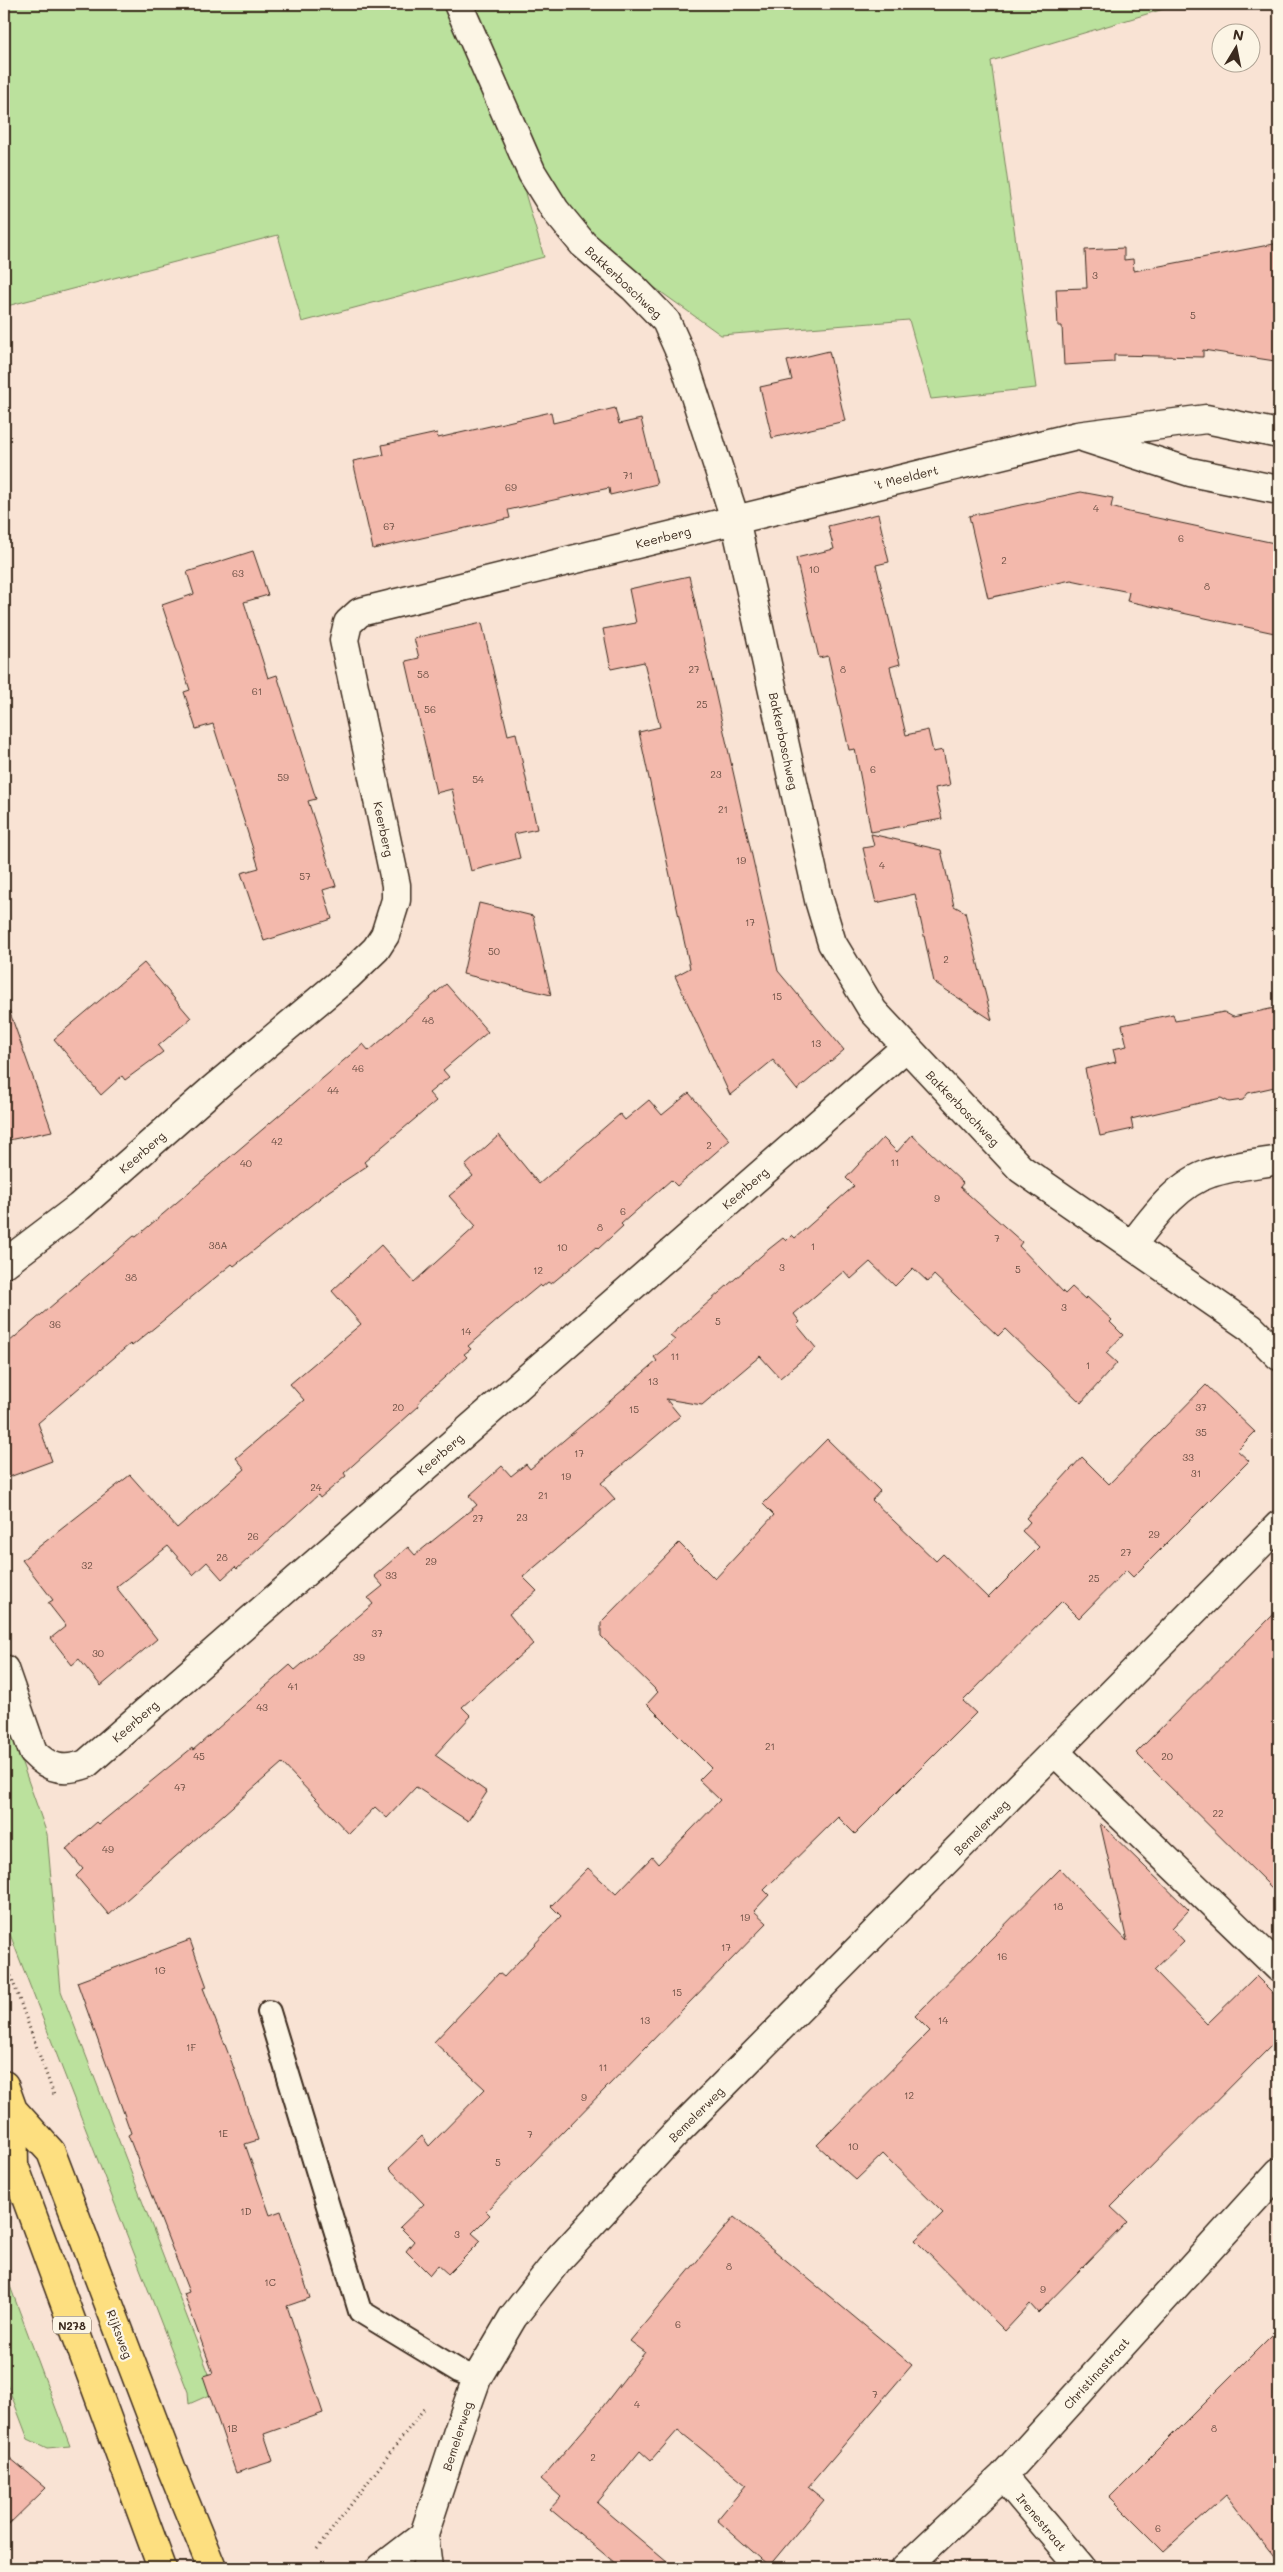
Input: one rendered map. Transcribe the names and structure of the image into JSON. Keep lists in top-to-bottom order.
{
  "streets": {
    "main road": ["N278", "Rijksweg"],
    "street": [
      "Bakkerboschweg",
      "'t Meeldert",
      "Keerberg",
      "Bemelerweg",
      "Christinastraat",
      "Irenestraat"
    ]
  },
  "crossings": [
    ["Bakkerboschweg", "'t Meeldert"],
    ["Bakkerboschweg", "Keerberg"],
    ["'t Meeldert", "Keerberg"],
    ["Christinastraat", "Irenestraat"]
  ],
  "house_numbers": [
    "3",
    "5",
    "71",
    "69",
    "4",
    "67",
    "6",
    "2",
    "10",
    "63",
    "8",
    "27",
    "8",
    "58",
    "61",
    "25",
    "56",
    "6",
    "23",
    "59",
    "54",
    "21",
    "19",
    "4",
    "57",
    "17",
    "50",
    "2",
    "15",
    "48",
    "13",
    "46",
    "44",
    "42",
    "2",
    "11",
    "40",
    "9",
    "6",
    "8",
    "7",
    "38A",
    "1",
    "10",
    "3",
    "5",
    "12",
    "38",
    "3",
    "5",
    "36",
    "14",
    "11",
    "1",
    "13",
    "20",
    "37",
    "15",
    "35",
    "17",
    "33",
    "31",
    "19",
    "24",
    "21",
    "23",
    "27",
    "29",
    "26",
    "27",
    "28",
    "29",
    "32",
    "33",
    "25",
    "37",
    "30",
    "39",
    "41",
    "43",
    "21",
    "45",
    "20",
    "47",
    "22",
    "49",
    "18",
    "19",
    "17",
    "16",
    "1G",
    "15",
    "13",
    "14",
    "1F",
    "11",
    "12",
    "9",
    "1E",
    "7",
    "10",
    "5",
    "1D",
    "3",
    "8",
    "1C",
    "9",
    "6",
    "7",
    "4",
    "1B",
    "8",
    "2",
    "6"
  ],
  "north": "top"
}
